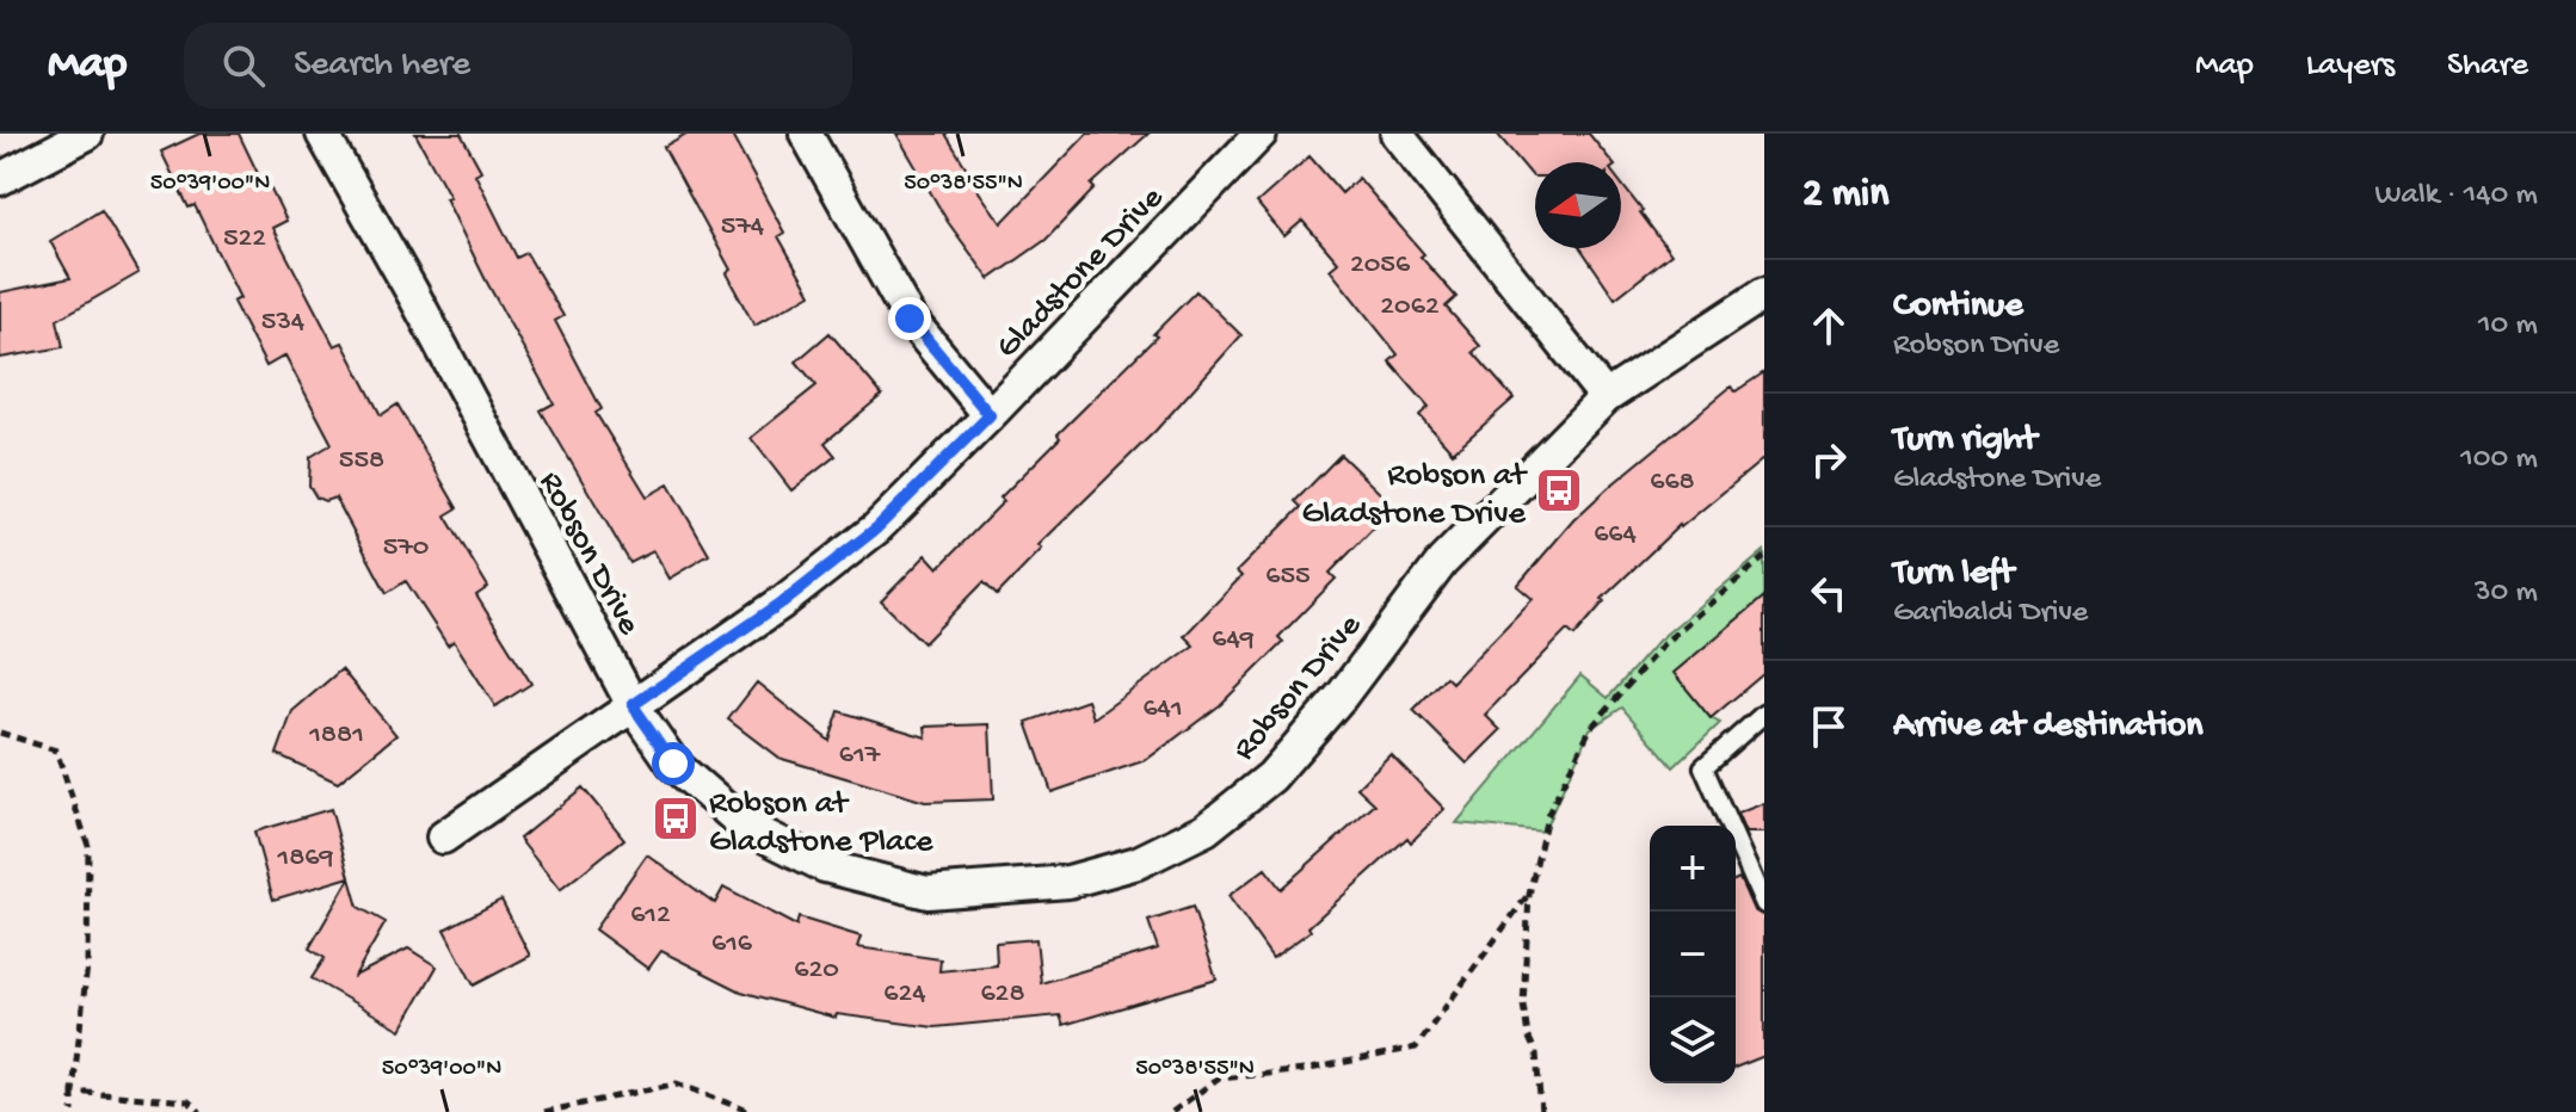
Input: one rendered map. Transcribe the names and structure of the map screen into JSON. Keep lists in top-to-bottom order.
{
  "streets": {
    "street": ["Gladstone Drive", "Robson Drive"]
  },
  "crossings": [
    ["Gladstone Drive", "Robson Drive"]
  ],
  "places": {
    "bus stop": ["Robson at Gladstone Drive", "Robson at Gladstone Place"]
  },
  "house_numbers": [
    "574",
    "522",
    "2056",
    "2062",
    "534",
    "558",
    "668",
    "664",
    "570",
    "655",
    "649",
    "641",
    "1881",
    "617",
    "1869",
    "612",
    "616",
    "620",
    "624",
    "628"
  ],
  "north": "left",
  "page": {
    "header": "Map",
    "search": "Search here",
    "nav": ["Map", "Layers", "Share"],
    "heading": ["2 min", "Walk · 140 m"],
    "list": [
      ["Continue", "Robson Drive", "10 m"],
      ["Turn right", "Gladstone Drive", "100 m"],
      ["Turn left", "Garibaldi Drive", "30 m"],
      "Arrive at destination"
    ],
    "map_buttons": ["+", "−"]
  },
  "coordinates": ["50°39'00\"N", "50°38'55\"N"]
}
